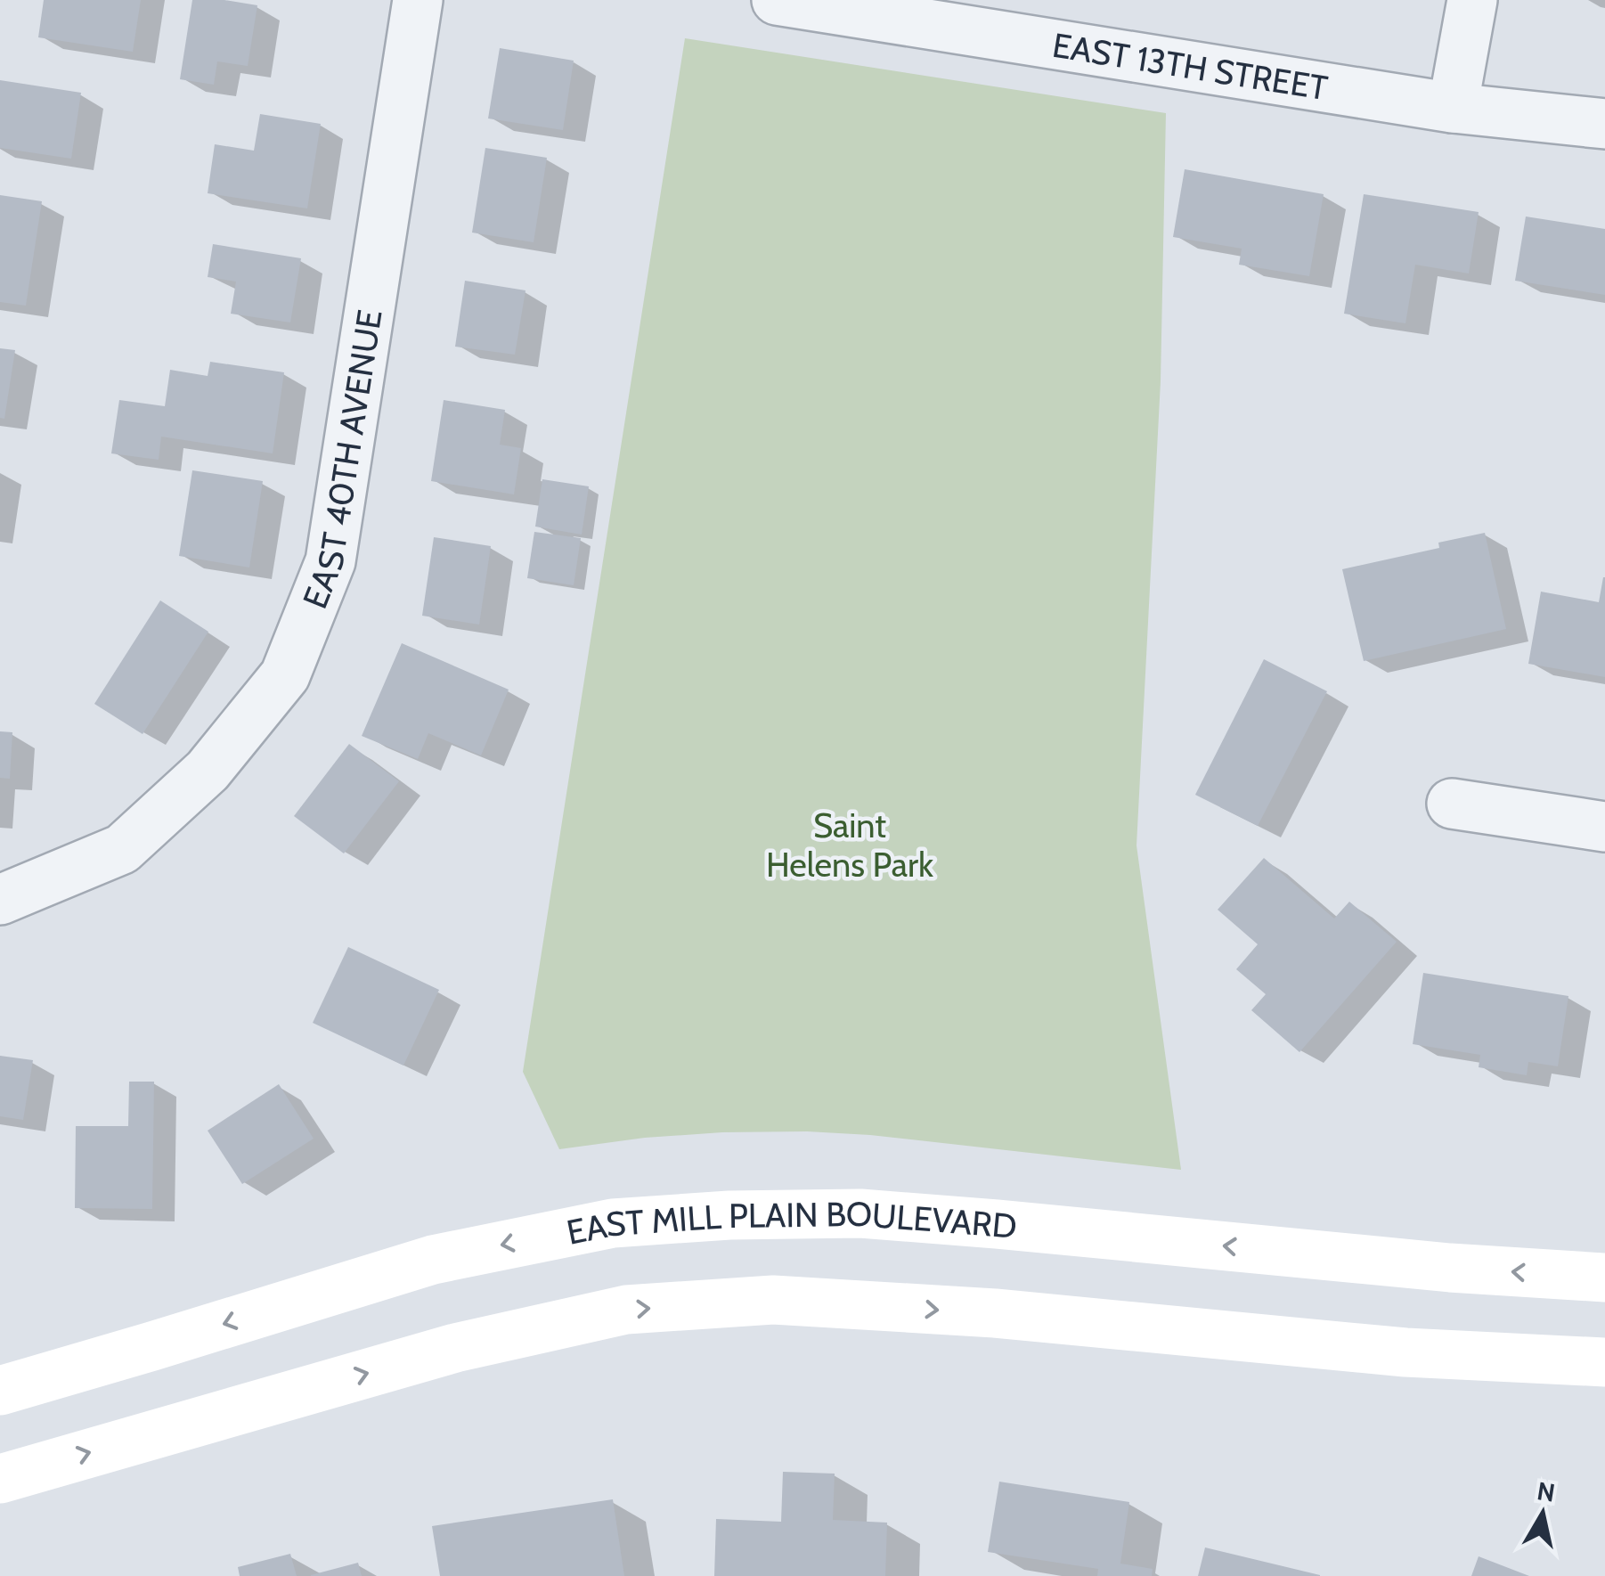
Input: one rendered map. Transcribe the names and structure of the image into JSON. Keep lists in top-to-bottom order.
{
  "streets": {
    "main road": ["EAST MILL PLAIN BOULEVARD"],
    "street": ["EAST 13TH STREET", "EAST 40TH AVENUE"]
  },
  "parks": ["Saint Helens Park"],
  "north": "top"
}
